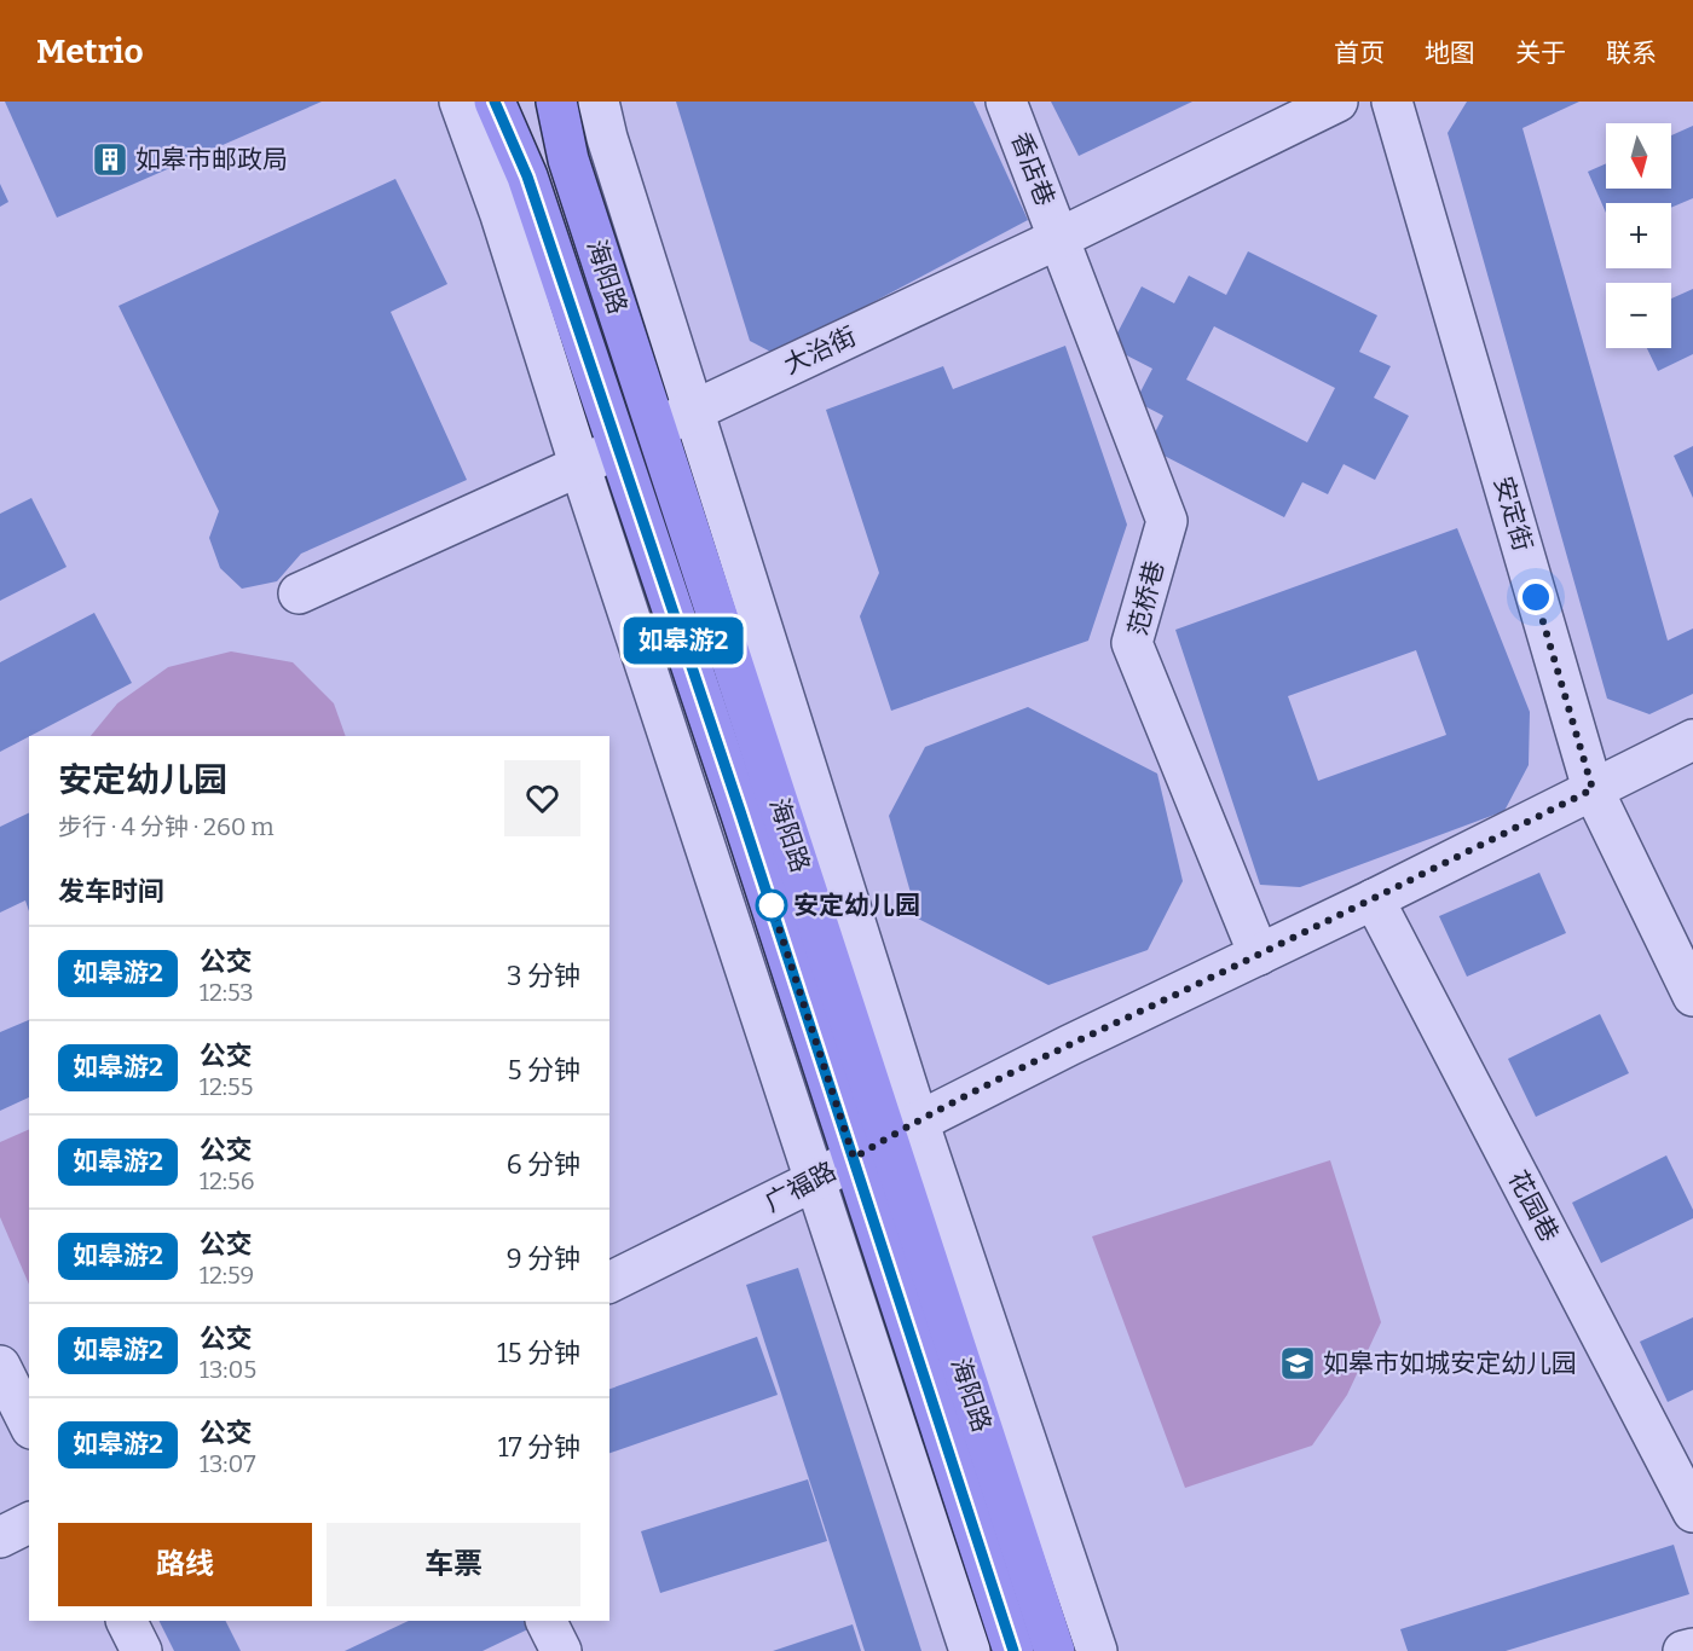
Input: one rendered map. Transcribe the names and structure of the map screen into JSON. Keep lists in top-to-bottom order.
{
  "streets": {
    "main road": ["海阳路"],
    "street": [
      "香店巷",
      "大治街",
      "安定街",
      "范桥巷",
      "广福路",
      "花园巷"
    ]
  },
  "crossings": [
    ["香店巷", "大治街"],
    ["香店巷", "范桥巷"],
    ["海阳路", "大治街"],
    ["海阳路", "广福路"],
    ["大治街", "范桥巷"],
    ["安定街", "广福路"],
    ["范桥巷", "广福路"],
    ["广福路", "花园巷"]
  ],
  "places": {
    "building": ["如皋市邮政局"],
    "other": ["安定幼儿园"],
    "school or university": ["如皋市如城安定幼儿园"]
  },
  "lines": ["bus line 如皋游2"],
  "north": "bottom",
  "page": {
    "header": "Metrio",
    "nav": [
      "首页",
      "地图",
      "关于",
      "联系"
    ],
    "on_map": "如皋游2",
    "map_buttons": ["+", "−"],
    "heading": [
      ["安定幼儿园", "步行 · 4 分钟 · 260 m"],
      "发车时间"
    ],
    "list": [
      {
        "mark": "如皋游2",
        "name": "公交",
        "note": "12:53",
        "value": "3 分钟"
      },
      {
        "mark": "如皋游2",
        "name": "公交",
        "note": "12:55",
        "value": "5 分钟"
      },
      {
        "mark": "如皋游2",
        "name": "公交",
        "note": "12:56",
        "value": "6 分钟"
      },
      {
        "mark": "如皋游2",
        "name": "公交",
        "note": "12:59",
        "value": "9 分钟"
      },
      {
        "mark": "如皋游2",
        "name": "公交",
        "note": "13:05",
        "value": "15 分钟"
      },
      {
        "mark": "如皋游2",
        "name": "公交",
        "note": "13:07",
        "value": "17 分钟"
      }
    ],
    "buttons": ["路线", "车票"]
  }
}
